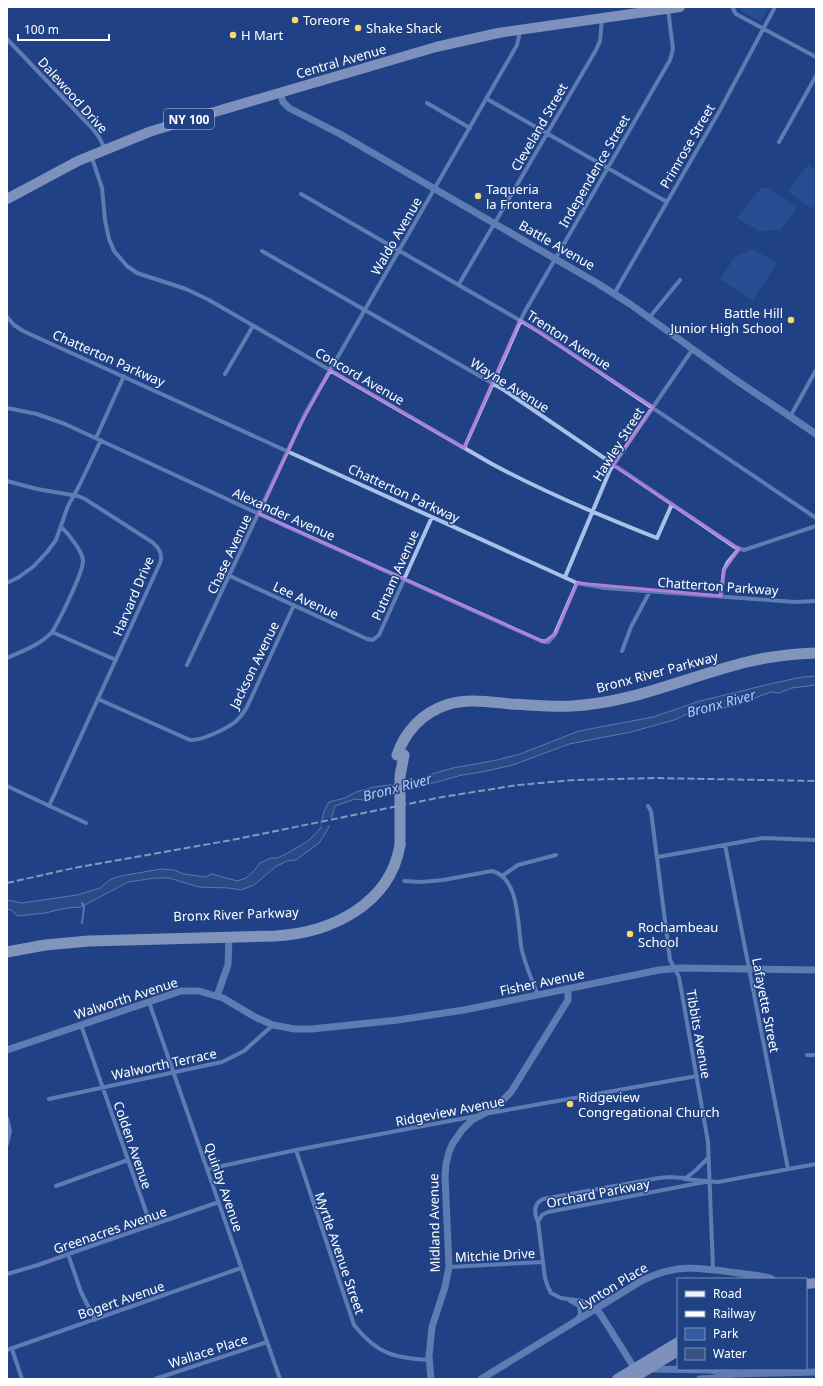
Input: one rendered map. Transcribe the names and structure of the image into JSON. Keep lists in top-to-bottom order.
{
  "streets": {
    "highway": ["Bronx River Parkway"],
    "main road": ["Central Avenue", "NY 100"],
    "street": [
      "Dalewood Drive",
      "Cleveland Street",
      "Primrose Street",
      "Independence Street",
      "Waldo Avenue",
      "Battle Avenue",
      "Trenton Avenue",
      "Chatterton Parkway",
      "Concord Avenue",
      "Wayne Avenue",
      "Hawley Street",
      "Alexander Avenue",
      "Chase Avenue",
      "Putnam Avenue",
      "Harvard Drive",
      "Lee Avenue",
      "Jackson Avenue",
      "Fisher Avenue",
      "Walworth Avenue",
      "Lafayette Street",
      "Tibbits Avenue",
      "Walworth Terrace",
      "Ridgeview Avenue",
      "Colden Avenue",
      "Quinby Avenue",
      "Orchard Parkway",
      "Midland Avenue",
      "Greenacres Avenue",
      "Myrtle Avenue Street",
      "Mitchie Drive",
      "Lynton Place",
      "Bogert Avenue",
      "Wallace Place"
    ]
  },
  "crossings": [
    ["Central Avenue", "Dalewood Drive"],
    ["Central Avenue", "NY 100"],
    ["Central Avenue", "Cleveland Street"],
    ["Central Avenue", "Independence Street"],
    ["Central Avenue", "Waldo Avenue"],
    ["Central Avenue", "Battle Avenue"],
    ["Dalewood Drive", "NY 100"],
    ["NY 100", "Concord Avenue"],
    ["Cleveland Street", "Battle Avenue"],
    ["Cleveland Street", "Trenton Avenue"],
    ["Primrose Street", "Battle Avenue"],
    ["Independence Street", "Battle Avenue"],
    ["Independence Street", "Trenton Avenue"],
    ["Independence Street", "Concord Avenue"],
    ["Independence Street", "Wayne Avenue"],
    ["Waldo Avenue", "Battle Avenue"],
    ["Waldo Avenue", "Trenton Avenue"],
    ["Waldo Avenue", "Chatterton Parkway"],
    ["Waldo Avenue", "Concord Avenue"],
    ["Waldo Avenue", "Wayne Avenue"],
    ["Waldo Avenue", "Chase Avenue"],
    ["Battle Avenue", "Hawley Street"],
    ["Trenton Avenue", "Hawley Street"],
    ["Chatterton Parkway", "Hawley Street"],
    ["Chatterton Parkway", "Alexander Avenue"],
    ["Chatterton Parkway", "Chase Avenue"],
    ["Chatterton Parkway", "Putnam Avenue"],
    ["Concord Avenue", "Wayne Avenue"],
    ["Concord Avenue", "Hawley Street"],
    ["Wayne Avenue", "Hawley Street"],
    ["Alexander Avenue", "Chase Avenue"],
    ["Alexander Avenue", "Putnam Avenue"],
    ["Chase Avenue", "Lee Avenue"],
    ["Putnam Avenue", "Lee Avenue"],
    ["Harvard Drive", "Jackson Avenue"],
    ["Lee Avenue", "Jackson Avenue"],
    ["Fisher Avenue", "Walworth Avenue"],
    ["Fisher Avenue", "Lafayette Street"],
    ["Fisher Avenue", "Tibbits Avenue"],
    ["Fisher Avenue", "Walworth Terrace"],
    ["Fisher Avenue", "Midland Avenue"],
    ["Walworth Avenue", "Walworth Terrace"],
    ["Walworth Avenue", "Colden Avenue"],
    ["Walworth Avenue", "Quinby Avenue"],
    ["Tibbits Avenue", "Ridgeview Avenue"],
    ["Tibbits Avenue", "Orchard Parkway"],
    ["Tibbits Avenue", "Lynton Place"],
    ["Walworth Terrace", "Colden Avenue"],
    ["Walworth Terrace", "Quinby Avenue"],
    ["Ridgeview Avenue", "Quinby Avenue"],
    ["Ridgeview Avenue", "Midland Avenue"],
    ["Ridgeview Avenue", "Myrtle Avenue Street"],
    ["Colden Avenue", "Greenacres Avenue"],
    ["Quinby Avenue", "Greenacres Avenue"],
    ["Quinby Avenue", "Bogert Avenue"],
    ["Quinby Avenue", "Wallace Place"],
    ["Midland Avenue", "Myrtle Avenue Street"],
    ["Midland Avenue", "Mitchie Drive"]
  ],
  "water": ["Bronx River"],
  "places": [
    "Toreore",
    "Shake Shack",
    "H Mart",
    "Taqueria la Frontera",
    "Battle Hill Junior High School",
    "Rochambeau School",
    "Ridgeview Congregational Church"
  ],
  "legend": [
    "Road",
    "Railway",
    "Park",
    "Water"
  ],
  "scale_bar": "100 m"
}
